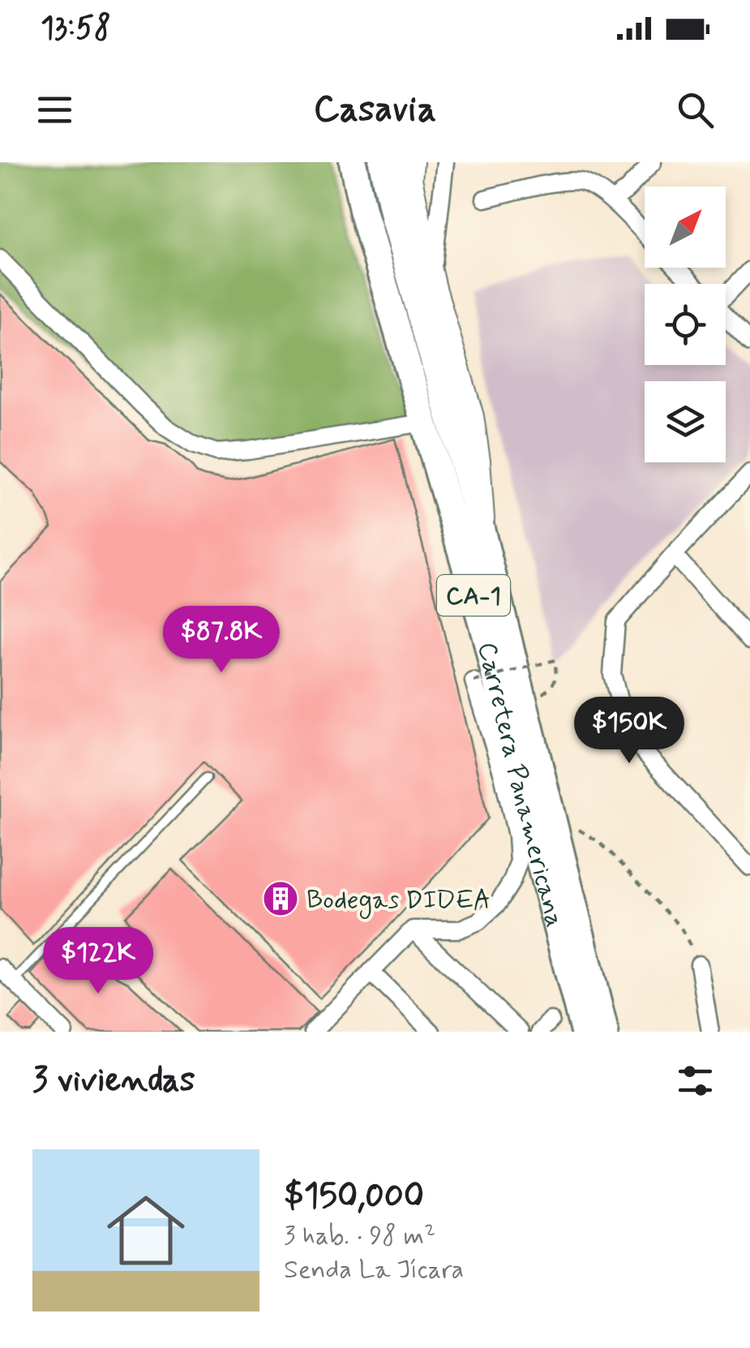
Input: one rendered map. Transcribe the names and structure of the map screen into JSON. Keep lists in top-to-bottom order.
{
  "streets": {
    "main road": ["CA-1", "Carretera Panamericana"]
  },
  "places": {
    "building": ["Bodegas DIDEA"]
  },
  "north": "top right",
  "page": {
    "status": "13:58",
    "header": "Casavia",
    "price": ["$87.8K", "$150K", "$122K"],
    "heading": "3 viviendas",
    "list": [
      {
        "name": "$150,000",
        "note": "3 hab. · 98 m² · Senda La Jícara"
      }
    ]
  }
}
